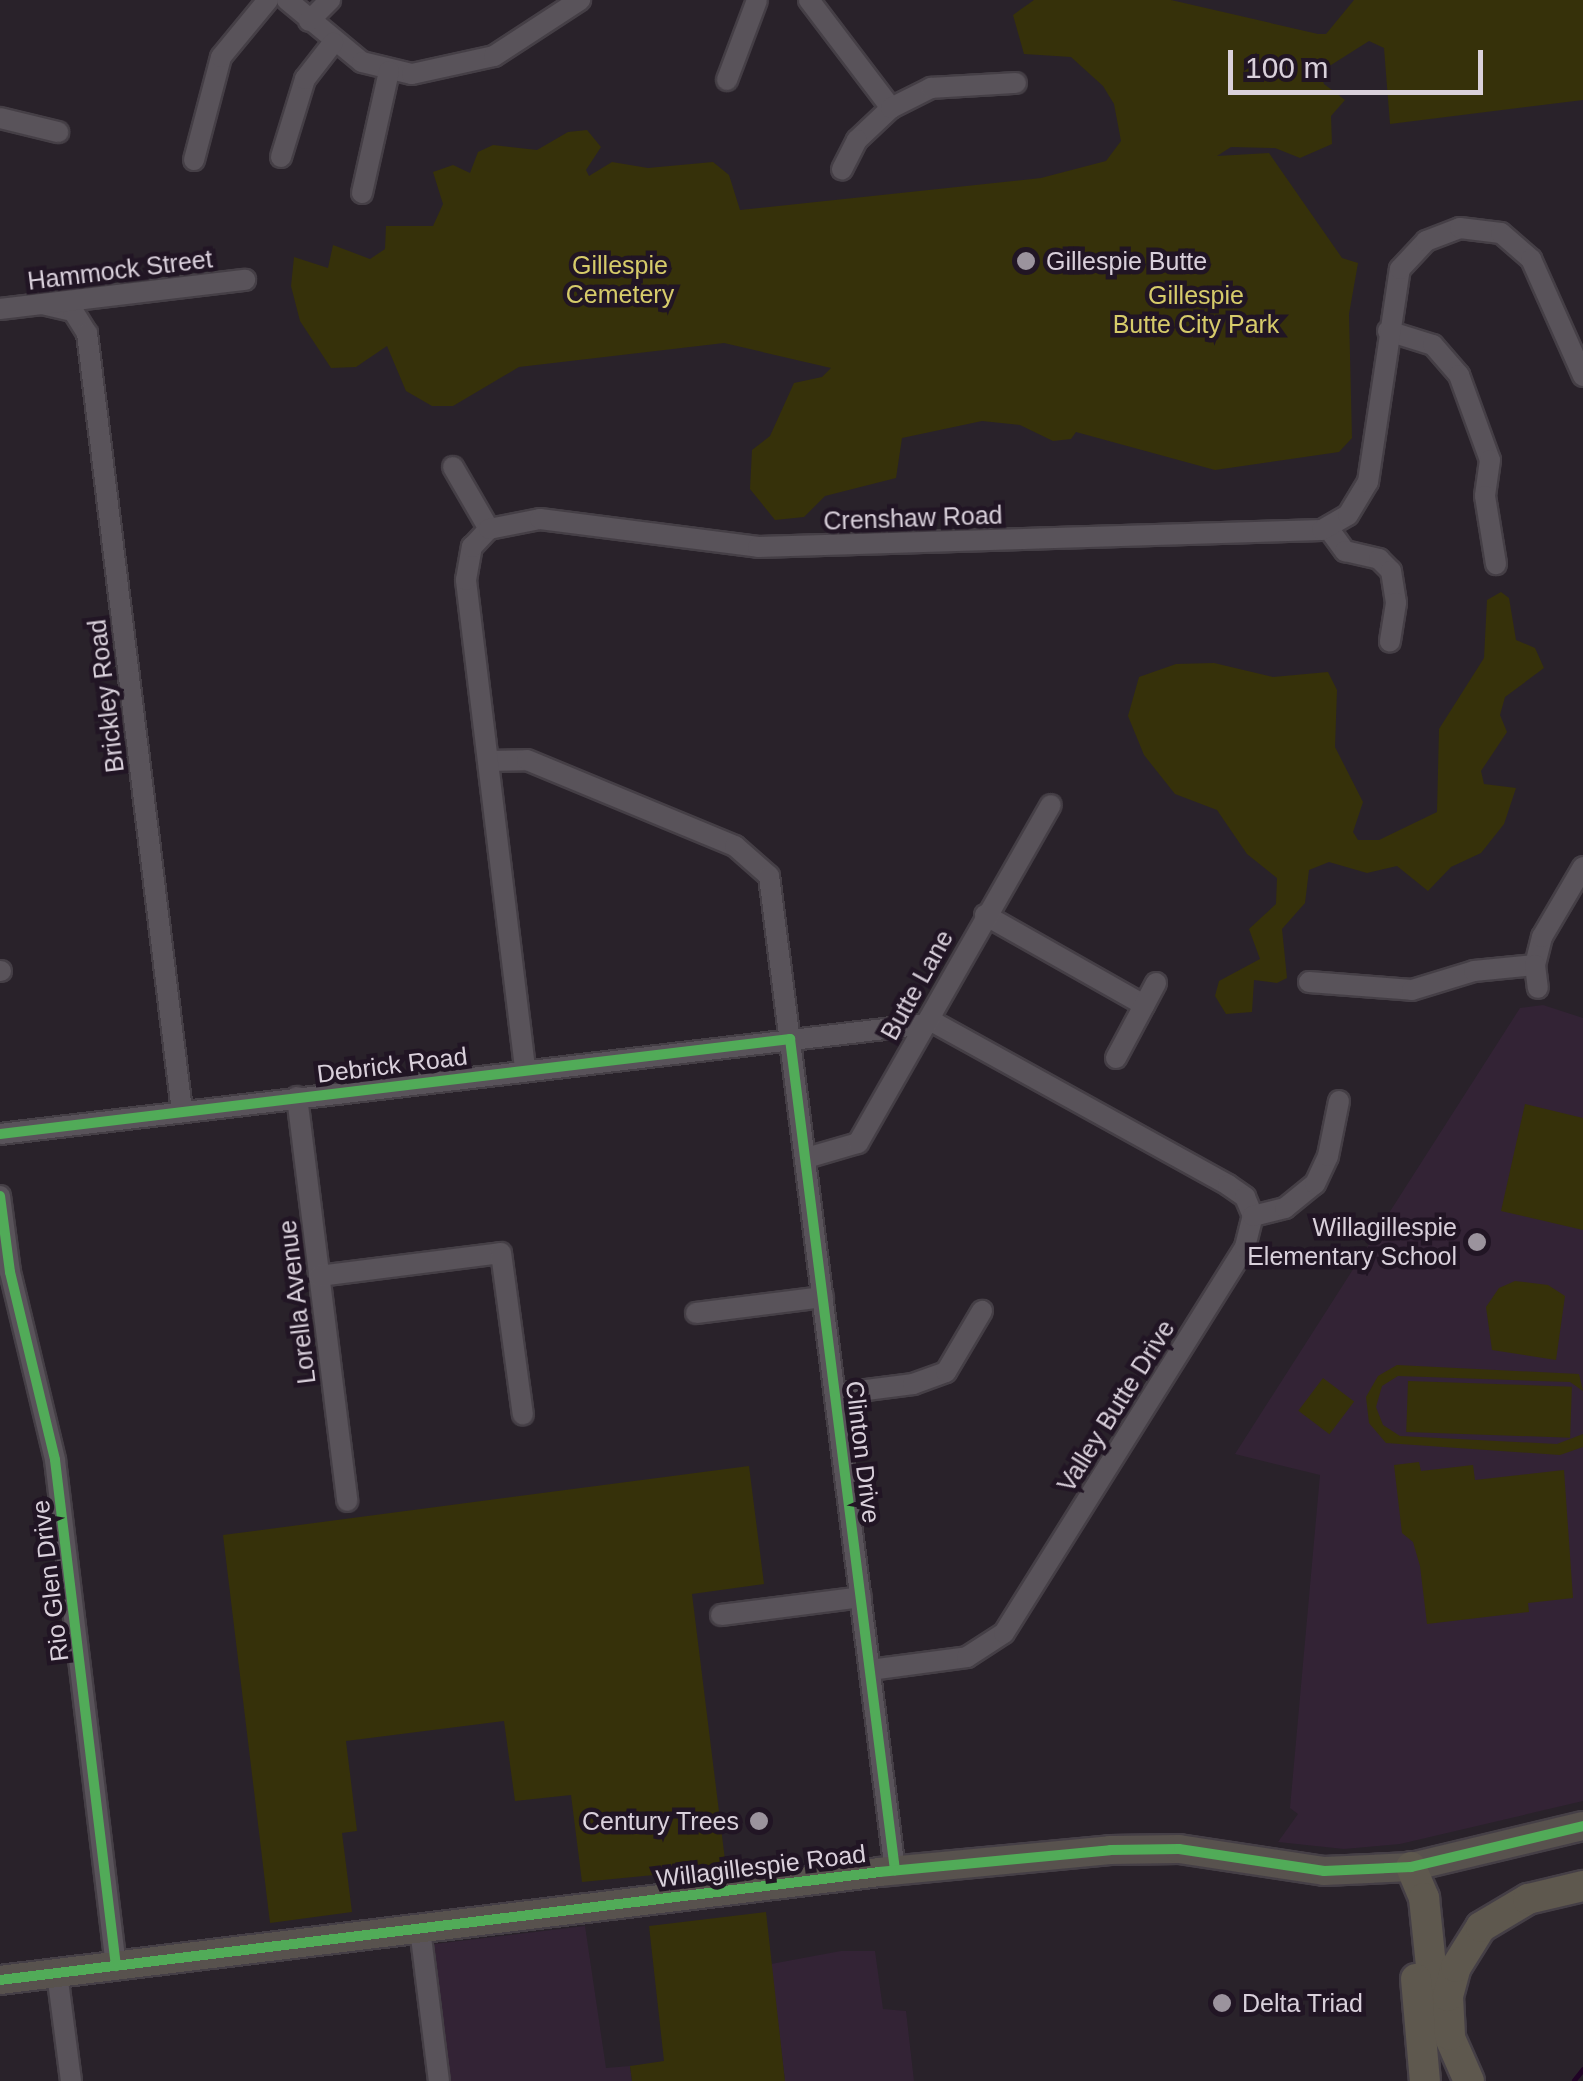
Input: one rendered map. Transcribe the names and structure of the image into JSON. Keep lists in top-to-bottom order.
{
  "streets": {
    "main road": ["Willagillespie Road"],
    "street": [
      "Hammock Street",
      "Crenshaw Road",
      "Brickley Road",
      "Butte Lane",
      "Debrick Road",
      "Lorella Avenue",
      "Valley Butte Drive",
      "Clinton Drive",
      "Rio Glen Drive"
    ]
  },
  "crossings": [
    ["Hammock Street", "Brickley Road"],
    ["Brickley Road", "Debrick Road"],
    ["Butte Lane", "Debrick Road"],
    ["Butte Lane", "Clinton Drive"],
    ["Debrick Road", "Lorella Avenue"],
    ["Debrick Road", "Valley Butte Drive"],
    ["Debrick Road", "Clinton Drive"],
    ["Valley Butte Drive", "Clinton Drive"],
    ["Clinton Drive", "Willagillespie Road"],
    ["Rio Glen Drive", "Willagillespie Road"]
  ],
  "parks": ["Gillespie Cemetery", "Gillespie Butte City Park"],
  "places": [
    "Gillespie Butte",
    "Willagillespie Elementary School",
    "Century Trees",
    "Delta Triad"
  ],
  "scale_bar": "100 m"
}
